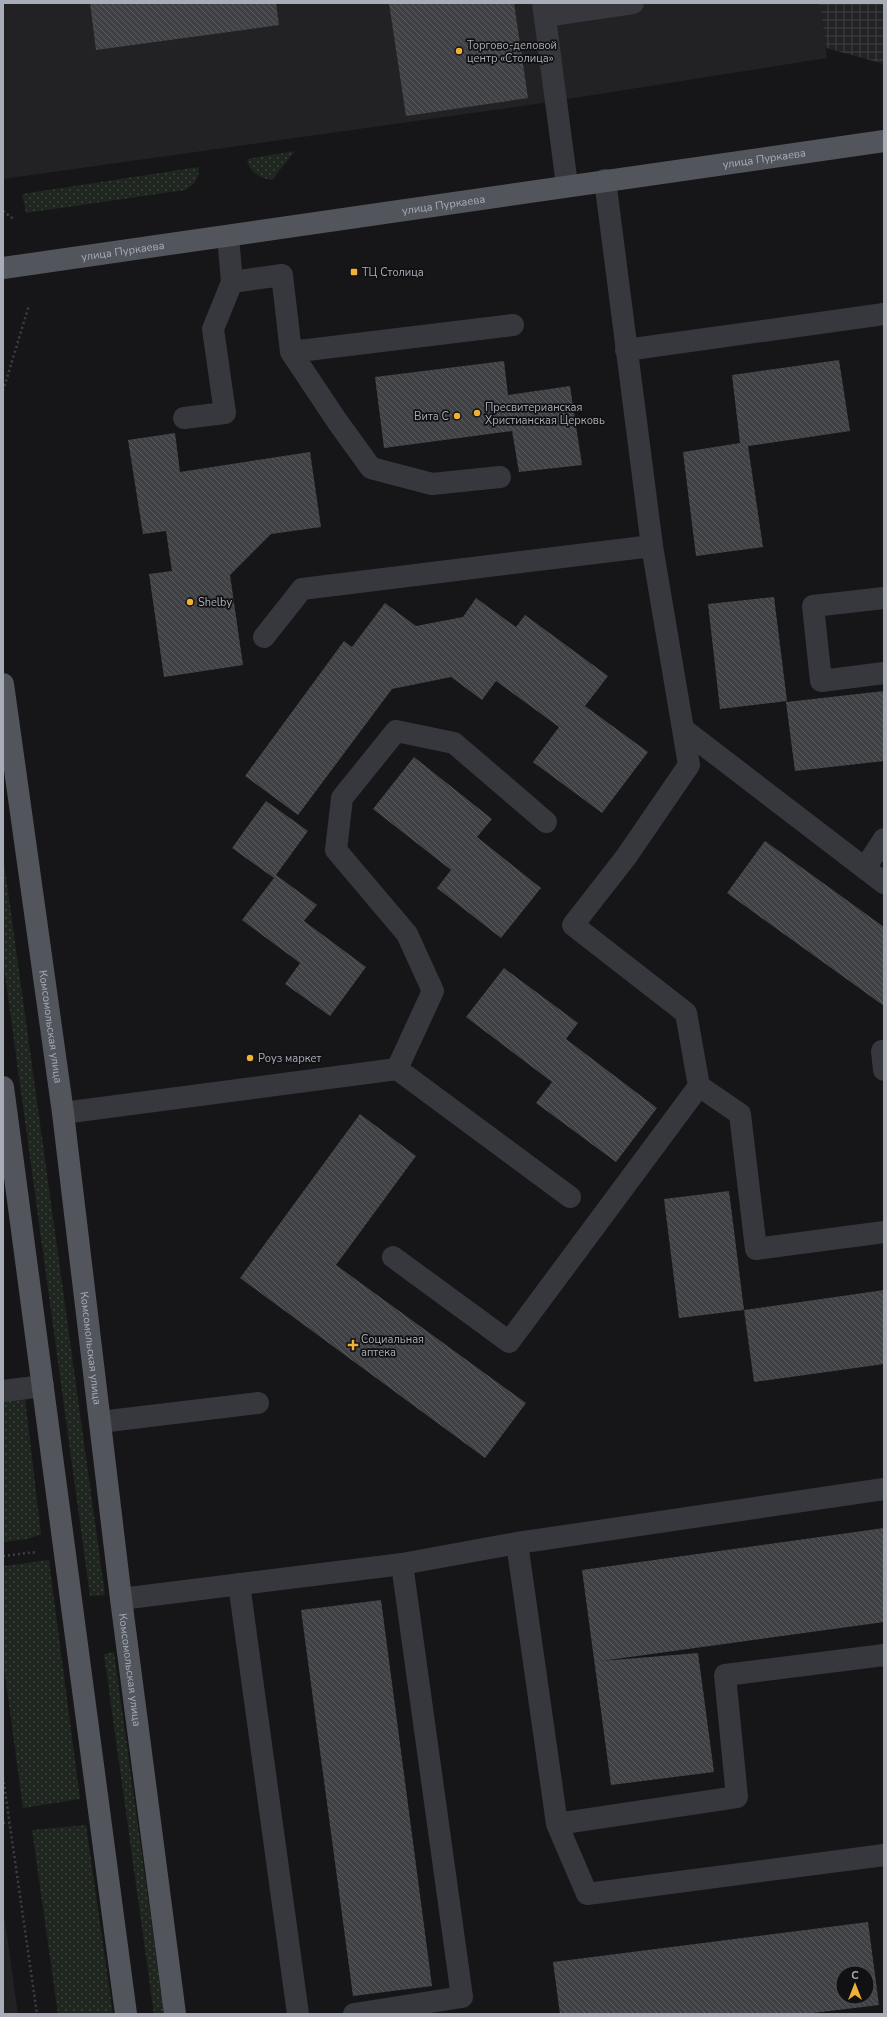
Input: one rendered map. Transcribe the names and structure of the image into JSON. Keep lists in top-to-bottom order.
{
  "streets": {
    "main road": ["улица Пуркаева", "Комсомольская улица"]
  },
  "places": {
    "other": [
      "Торгово-деловой центр «Столица»",
      "Пресвитерианская Христианская Церковь",
      "Вита С",
      "Shelby",
      "Роуз маркет"
    ],
    "transit": ["ТЦ Столица"],
    "health": ["Социальная аптека"]
  },
  "north": "top"
}
